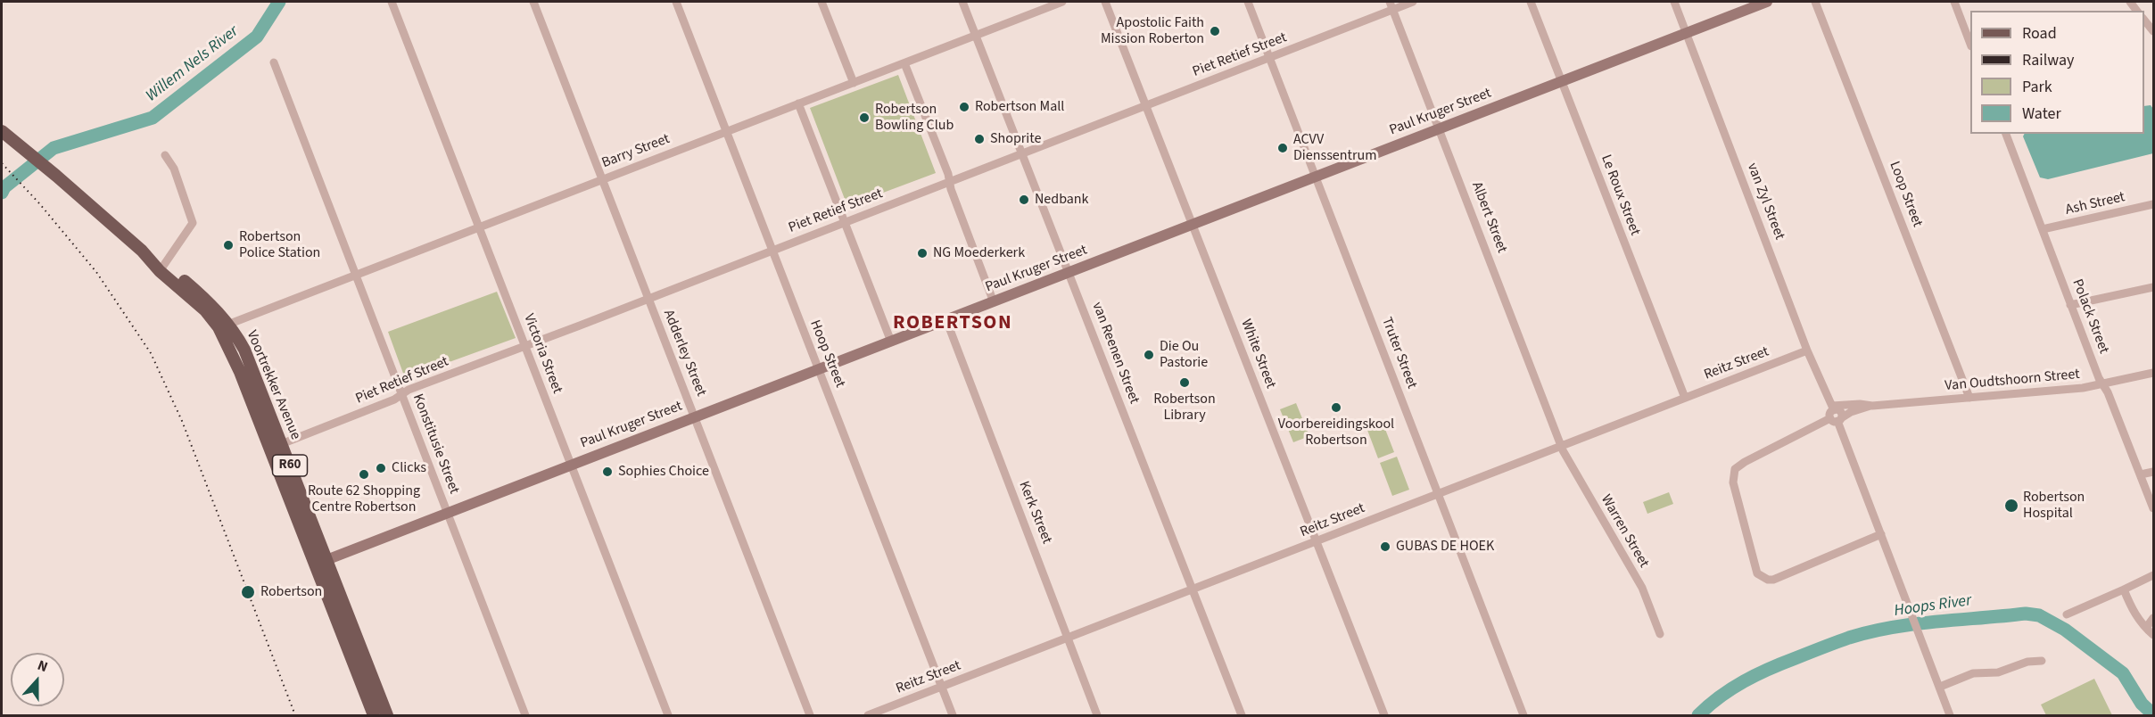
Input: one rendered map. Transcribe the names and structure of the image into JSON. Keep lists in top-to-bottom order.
{
  "streets": {
    "main road": ["Voortrekker Avenue", "R60"],
    "street": [
      "Piet Retief Street",
      "Paul Kruger Street",
      "Barry Street",
      "Loop Street",
      "Le Roux Street",
      "van Zyl Street",
      "Ash Street",
      "Albert Street",
      "Polack Street",
      "Adderley Street",
      "van Reenen Street",
      "Truter Street",
      "Victoria Street",
      "Hoop Street",
      "White Street",
      "Reitz Street",
      "Van Oudtshoorn Street",
      "Konstitusie Street",
      "Kerk Street",
      "Warren Street"
    ]
  },
  "crossings": [
    ["Piet Retief Street", "Albert Street"],
    ["Piet Retief Street", "Adderley Street"],
    ["Piet Retief Street", "van Reenen Street"],
    ["Piet Retief Street", "Truter Street"],
    ["Piet Retief Street", "Victoria Street"],
    ["Piet Retief Street", "Hoop Street"],
    ["Piet Retief Street", "White Street"],
    ["Piet Retief Street", "Voortrekker Avenue"],
    ["Piet Retief Street", "Konstitusie Street"],
    ["Paul Kruger Street", "Le Roux Street"],
    ["Paul Kruger Street", "van Zyl Street"],
    ["Paul Kruger Street", "Albert Street"],
    ["Paul Kruger Street", "Adderley Street"],
    ["Paul Kruger Street", "van Reenen Street"],
    ["Paul Kruger Street", "Truter Street"],
    ["Paul Kruger Street", "Victoria Street"],
    ["Paul Kruger Street", "Hoop Street"],
    ["Paul Kruger Street", "White Street"],
    ["Paul Kruger Street", "Voortrekker Avenue"],
    ["Paul Kruger Street", "Konstitusie Street"],
    ["Paul Kruger Street", "Kerk Street"],
    ["Barry Street", "Adderley Street"],
    ["Barry Street", "van Reenen Street"],
    ["Barry Street", "Victoria Street"],
    ["Barry Street", "Hoop Street"],
    ["Barry Street", "Voortrekker Avenue"],
    ["Barry Street", "Konstitusie Street"],
    ["Loop Street", "Van Oudtshoorn Street"],
    ["Le Roux Street", "Reitz Street"],
    ["van Zyl Street", "Reitz Street"],
    ["van Zyl Street", "Van Oudtshoorn Street"],
    ["Ash Street", "Polack Street"],
    ["Albert Street", "Reitz Street"],
    ["Albert Street", "Warren Street"],
    ["Polack Street", "Van Oudtshoorn Street"],
    ["van Reenen Street", "Reitz Street"],
    ["Truter Street", "Reitz Street"],
    ["Hoop Street", "Reitz Street"],
    ["White Street", "Reitz Street"],
    ["Reitz Street", "Kerk Street"],
    ["Reitz Street", "Warren Street"]
  ],
  "districts": ["ROBERTSON"],
  "water": ["Willem Nels River", "Hoops River"],
  "places": [
    "Apostolic Faith Mission Roberton",
    "Robertson Mall",
    "Robertson Bowling Club",
    "Shoprite",
    "ACVV Dienssentrum",
    "Nedbank",
    "Robertson Police Station",
    "NG Moederkerk",
    "Die Ou Pastorie",
    "Robertson Library",
    "Voorbereidingskool Robertson",
    "Clicks",
    "Sophies Choice",
    "Route 62 Shopping Centre Robertson",
    "Robertson Hospital",
    "GUBAS DE HOEK",
    "Robertson"
  ],
  "legend": [
    "Road",
    "Railway",
    "Park",
    "Water"
  ],
  "north": "top"
}
